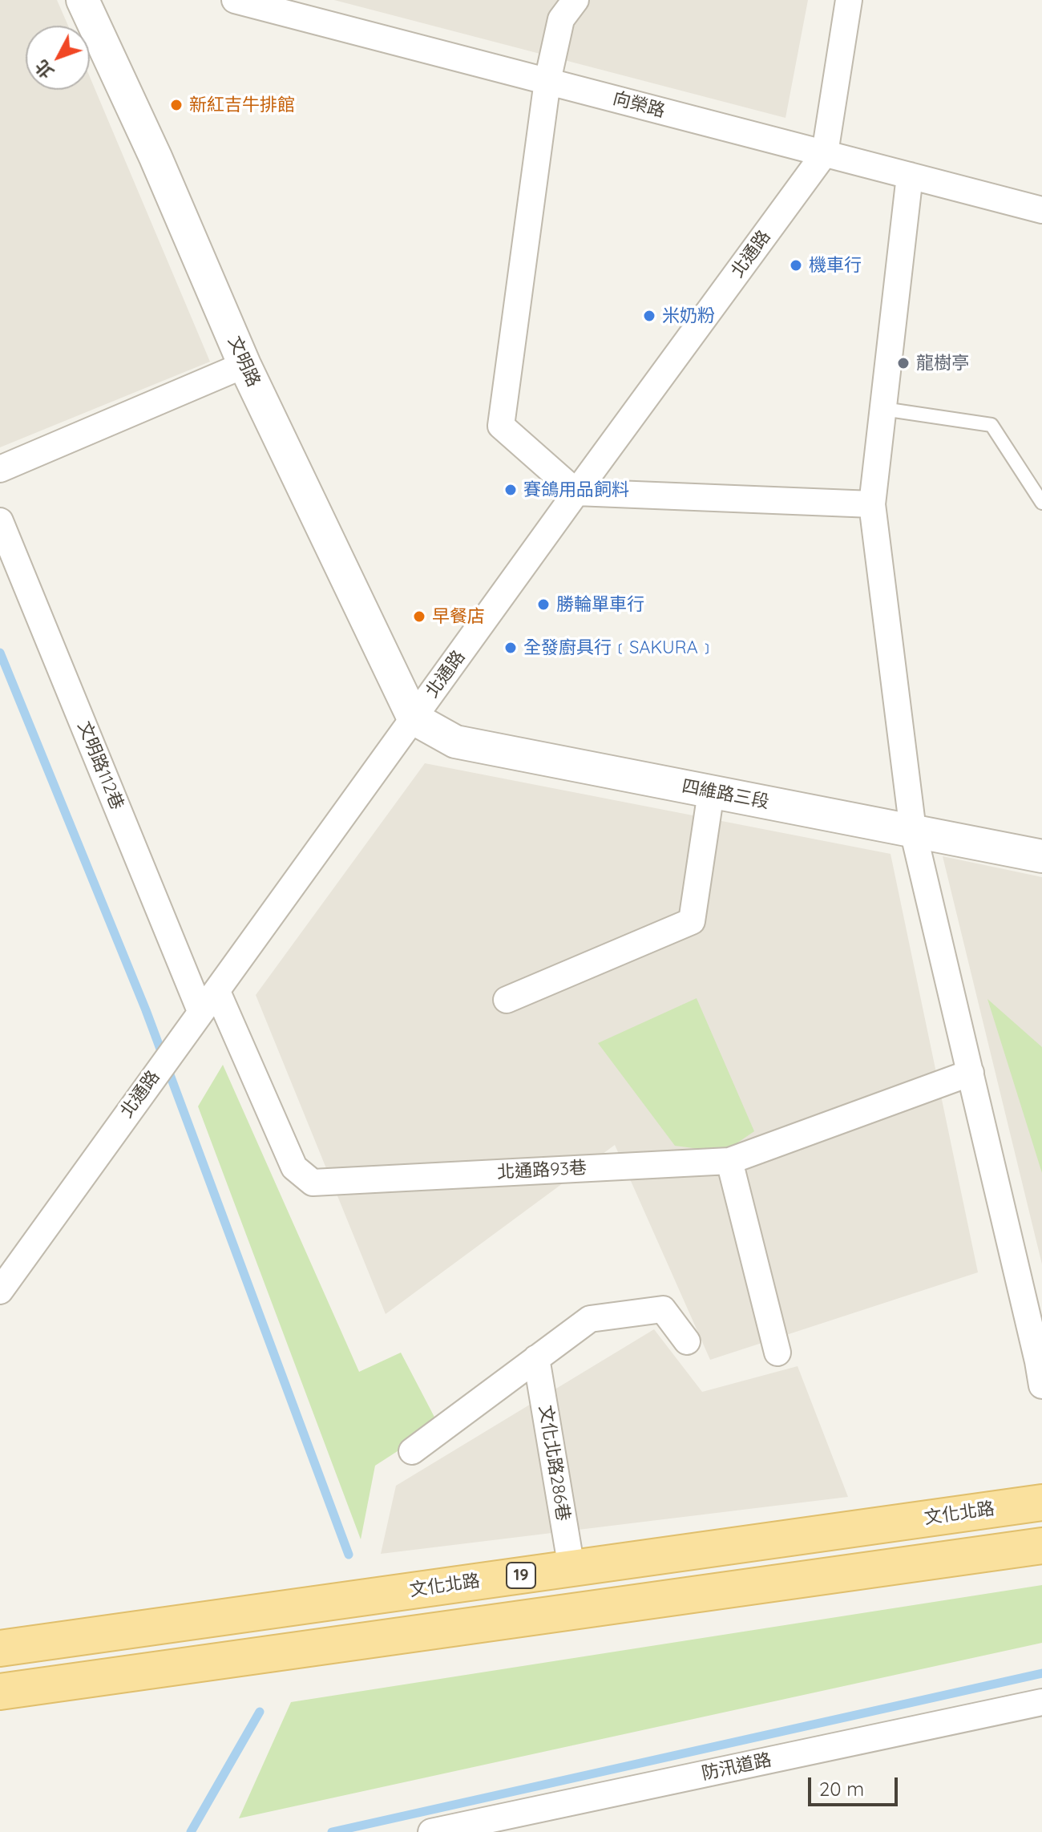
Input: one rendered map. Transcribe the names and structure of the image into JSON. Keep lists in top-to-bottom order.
{
  "streets": {
    "main road": ["文化北路", "19"],
    "street": [
      "向榮路",
      "北通路",
      "文明路",
      "文明路112巷",
      "四維路三段",
      "北通路93巷",
      "文化北路286巷",
      "防汛道路"
    ]
  },
  "crossings": [
    ["向榮路", "北通路"],
    ["北通路", "文明路"],
    ["北通路", "文明路112巷"],
    ["北通路", "四維路三段"],
    ["北通路", "北通路93巷"],
    ["文明路", "四維路三段"],
    ["文明路112巷", "北通路93巷"],
    ["文化北路286巷", "文化北路"]
  ],
  "places": [
    "新紅吉牛排館",
    "機車行",
    "米奶粉",
    "龍樹亭",
    "賽鴿用品飼料",
    "勝輪單車行",
    "早餐店",
    "全發廚具行﹝SAKURA﹞"
  ],
  "scale_bar": "20 m",
  "north": "bottom left"
}
